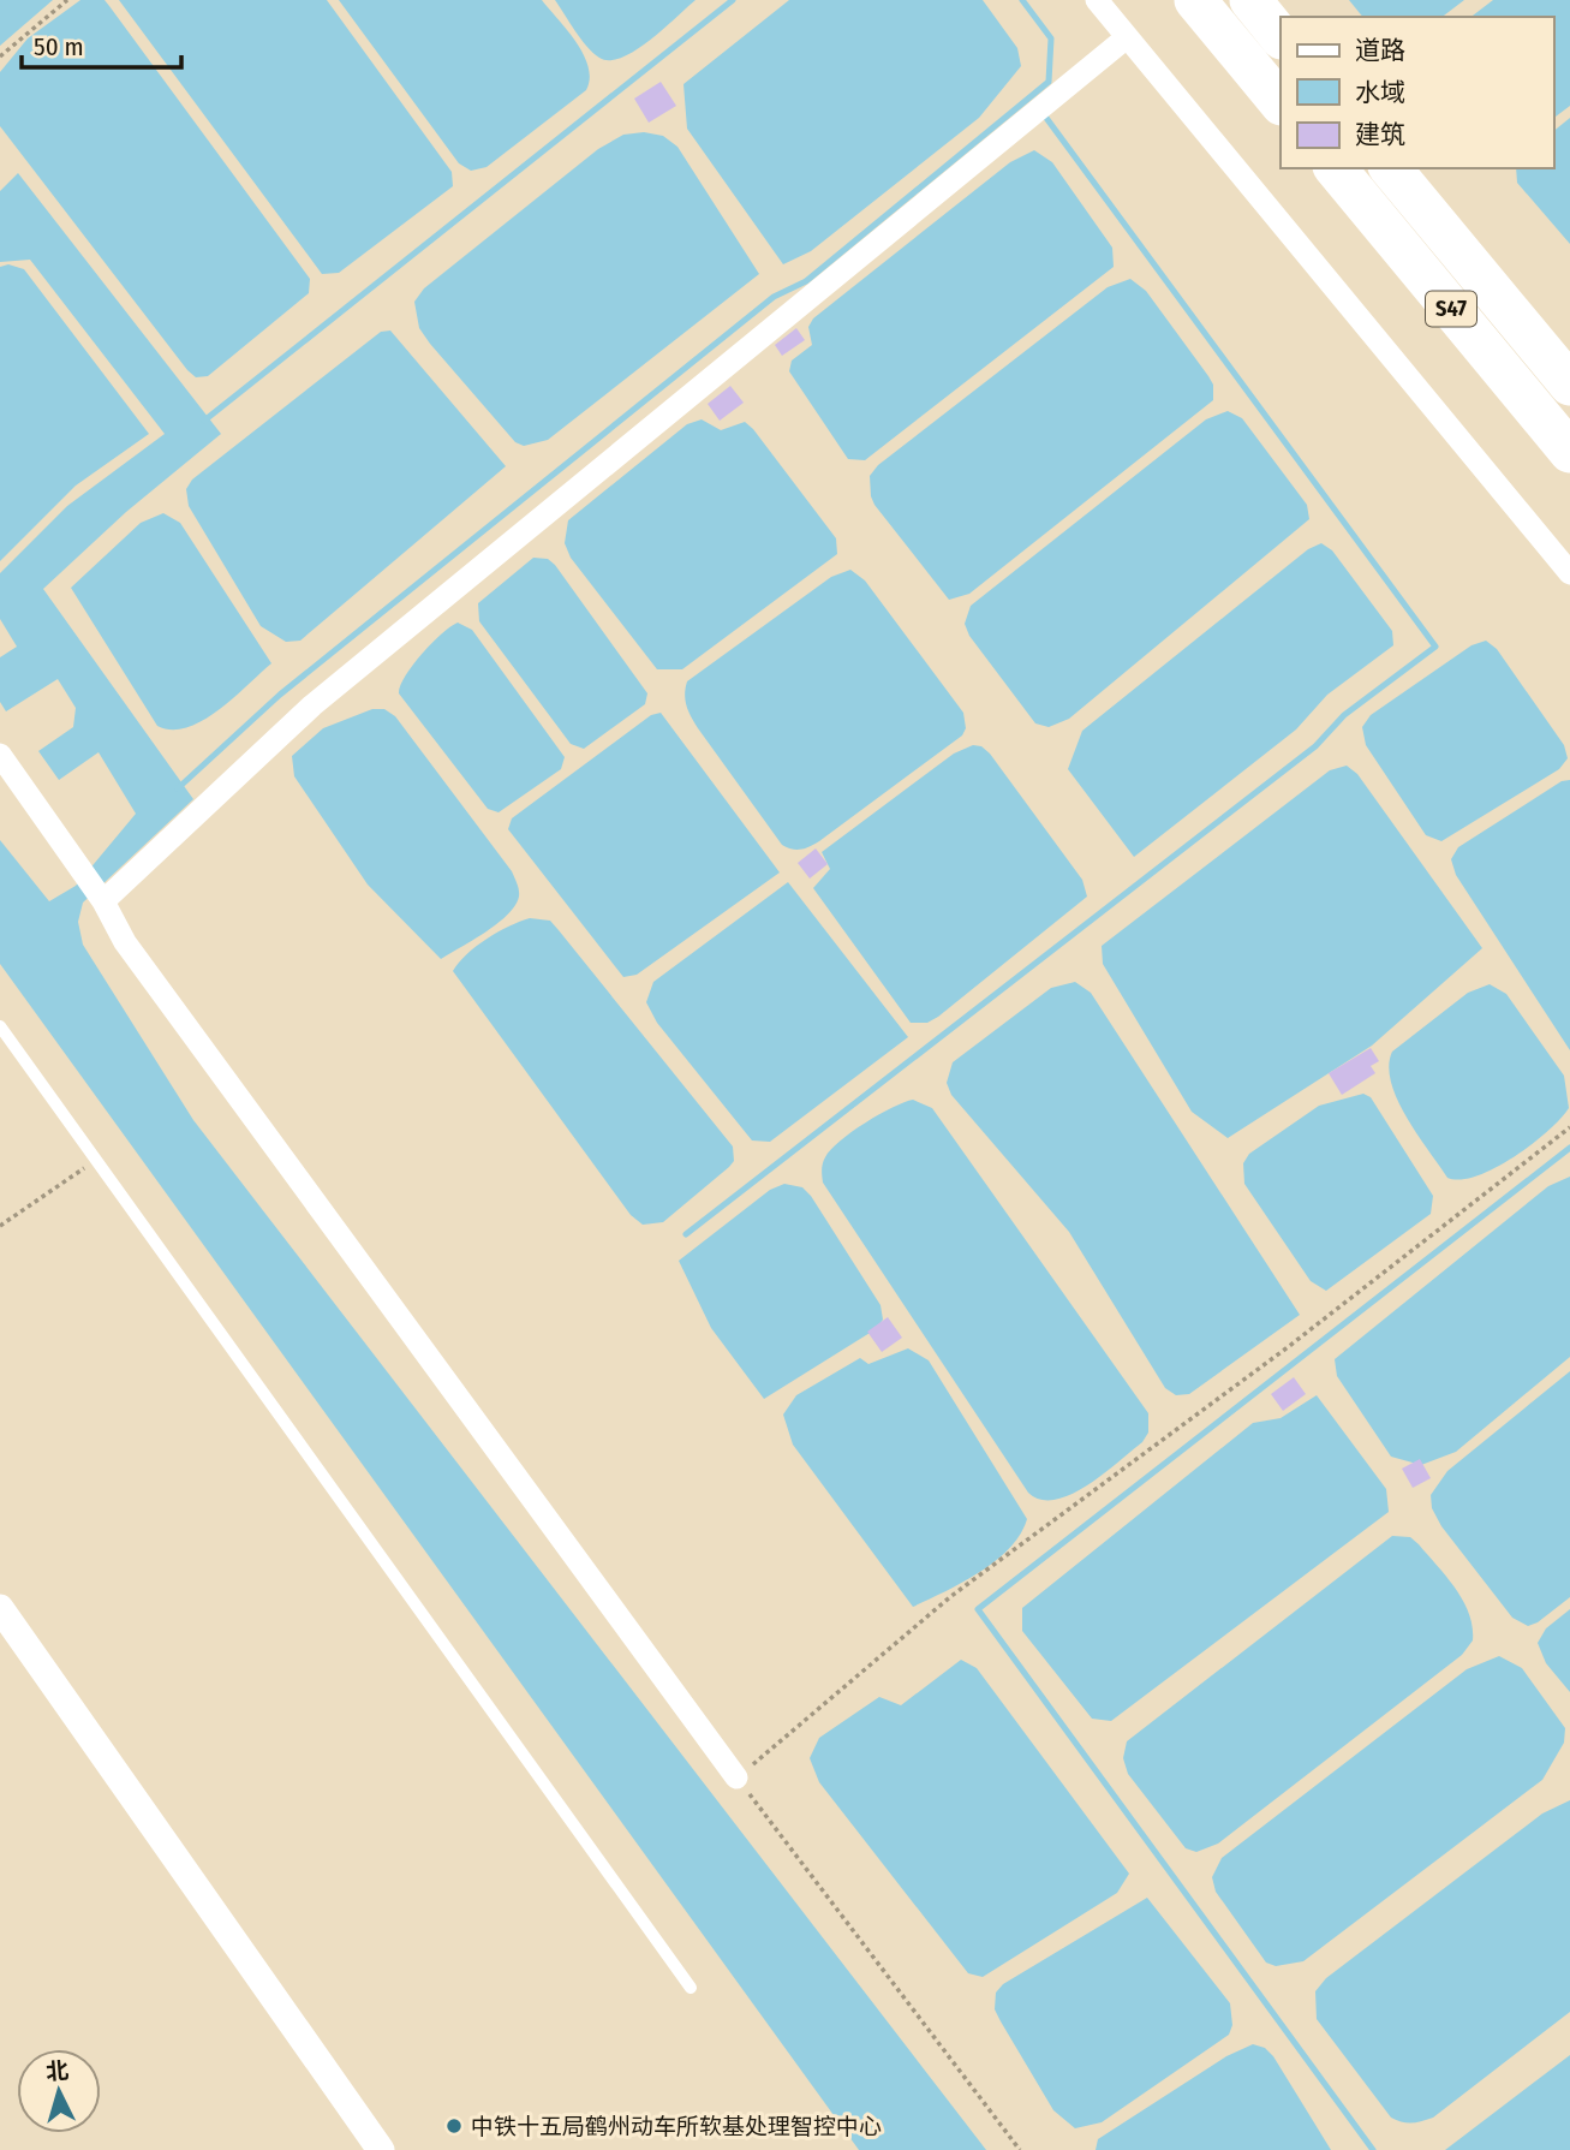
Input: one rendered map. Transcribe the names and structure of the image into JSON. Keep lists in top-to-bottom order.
{
  "streets": {
    "highway": ["S47"]
  },
  "places": ["中铁十五局鹤州动车所软基处理智控中心"],
  "legend": ["道路", "水域", "建筑"],
  "scale_bar": "50 m",
  "north": "top"
}
